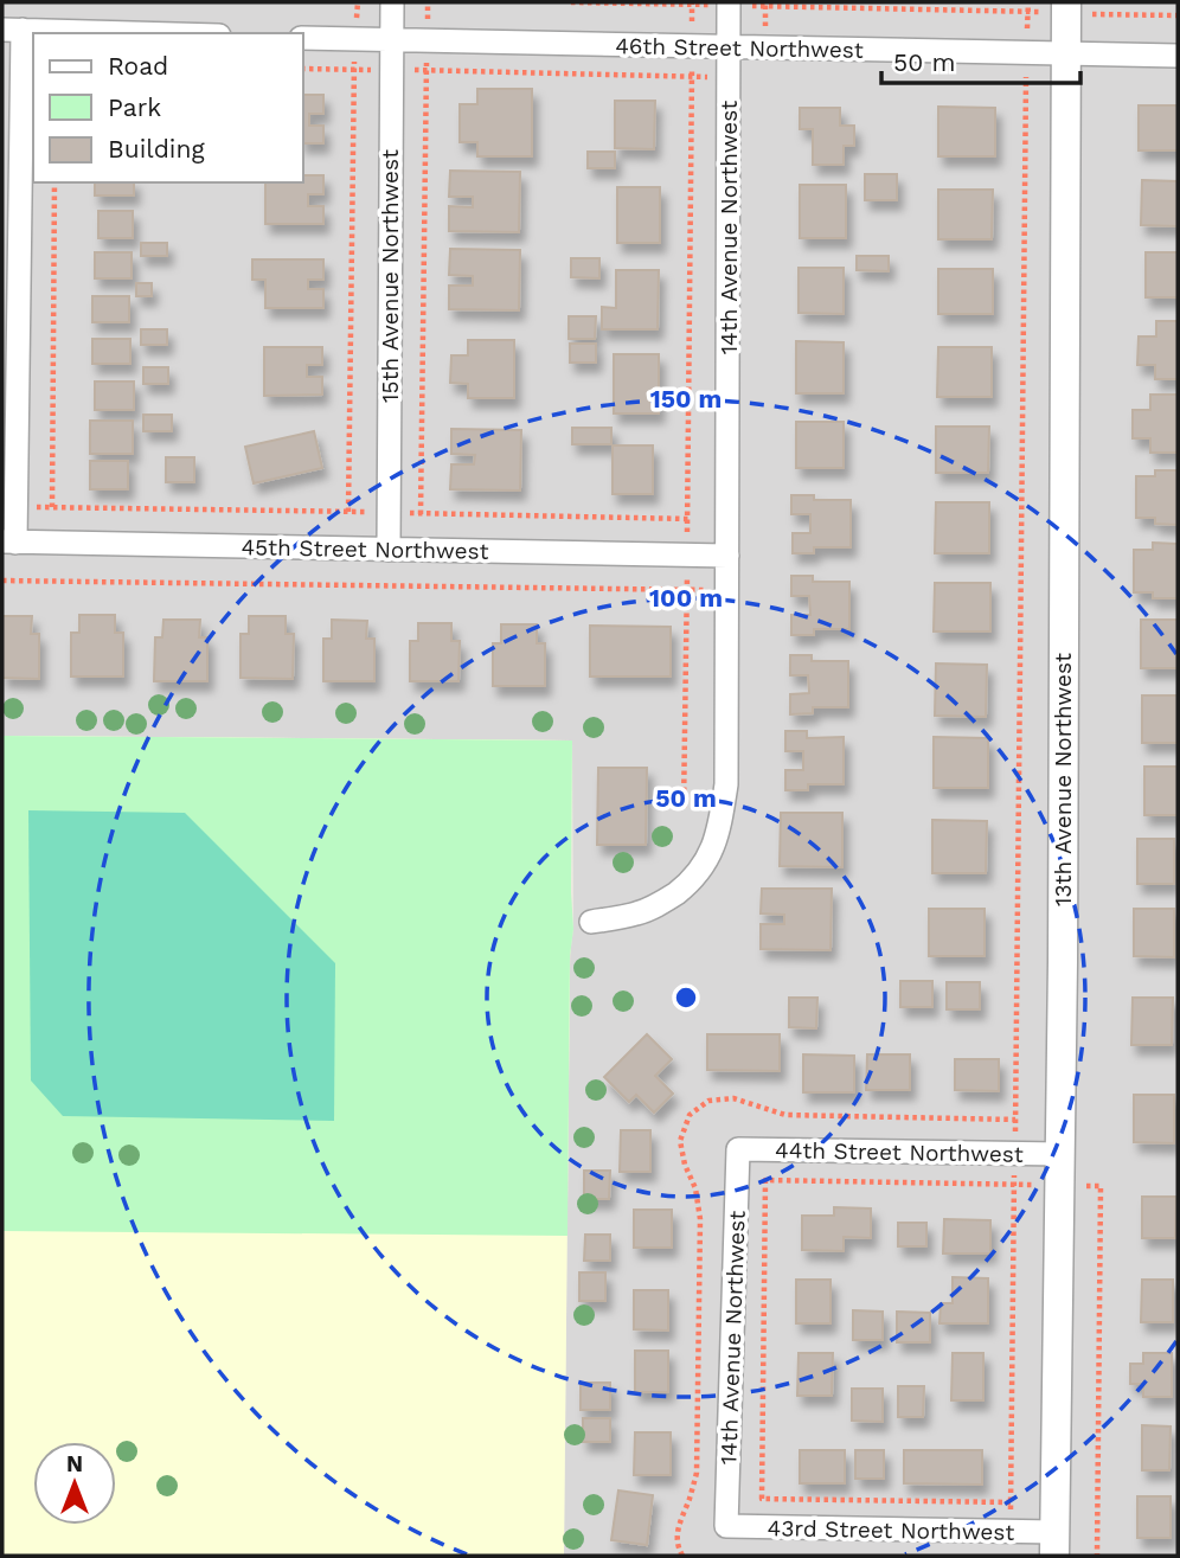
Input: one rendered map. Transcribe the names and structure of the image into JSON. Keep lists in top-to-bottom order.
{
  "streets": {
    "street": [
      "46th Street Northwest",
      "14th Avenue Northwest",
      "15th Avenue Northwest",
      "45th Street Northwest",
      "13th Avenue Northwest",
      "44th Street Northwest",
      "43rd Street Northwest"
    ]
  },
  "crossings": [
    ["46th Street Northwest", "14th Avenue Northwest"],
    ["46th Street Northwest", "15th Avenue Northwest"],
    ["46th Street Northwest", "13th Avenue Northwest"],
    ["14th Avenue Northwest", "45th Street Northwest"],
    ["14th Avenue Northwest", "44th Street Northwest"],
    ["14th Avenue Northwest", "43rd Street Northwest"],
    ["15th Avenue Northwest", "45th Street Northwest"],
    ["13th Avenue Northwest", "44th Street Northwest"],
    ["13th Avenue Northwest", "43rd Street Northwest"]
  ],
  "legend": ["Road", "Park", "Building"],
  "scale_bar": "50 m",
  "north": "top",
  "rings": ["150 m", "100 m", "50 m"]
}
